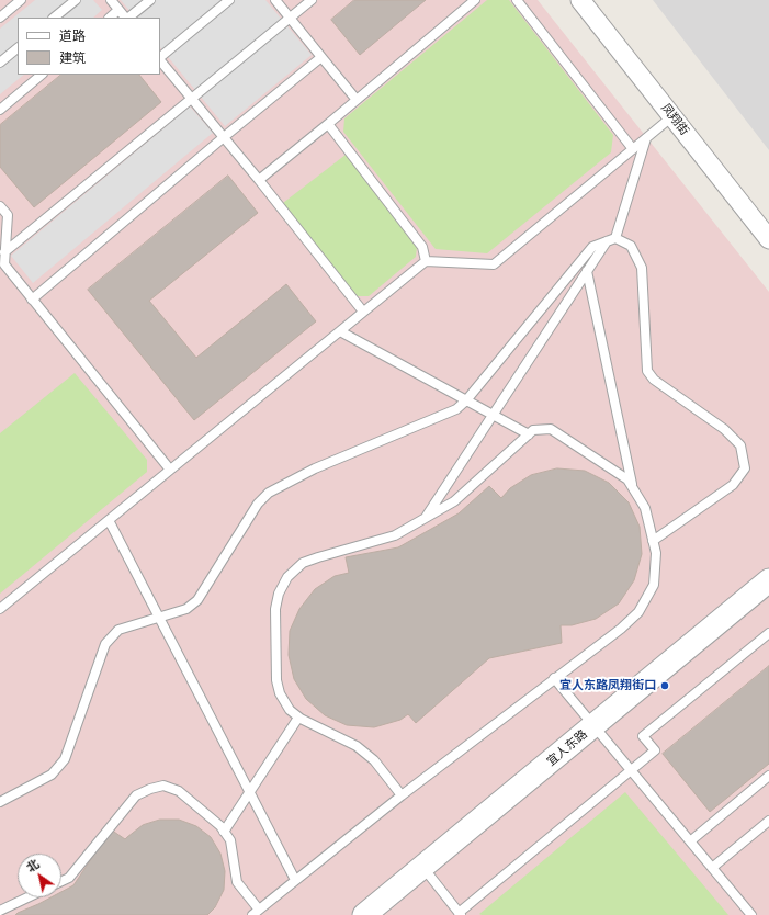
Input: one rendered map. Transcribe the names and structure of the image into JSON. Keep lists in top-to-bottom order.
{
  "streets": {
    "street": ["凤翔街", "宜人东路"]
  },
  "places": ["宜人东路凤翔街口"],
  "legend": ["道路", "建筑"],
  "north": "top left"
}
